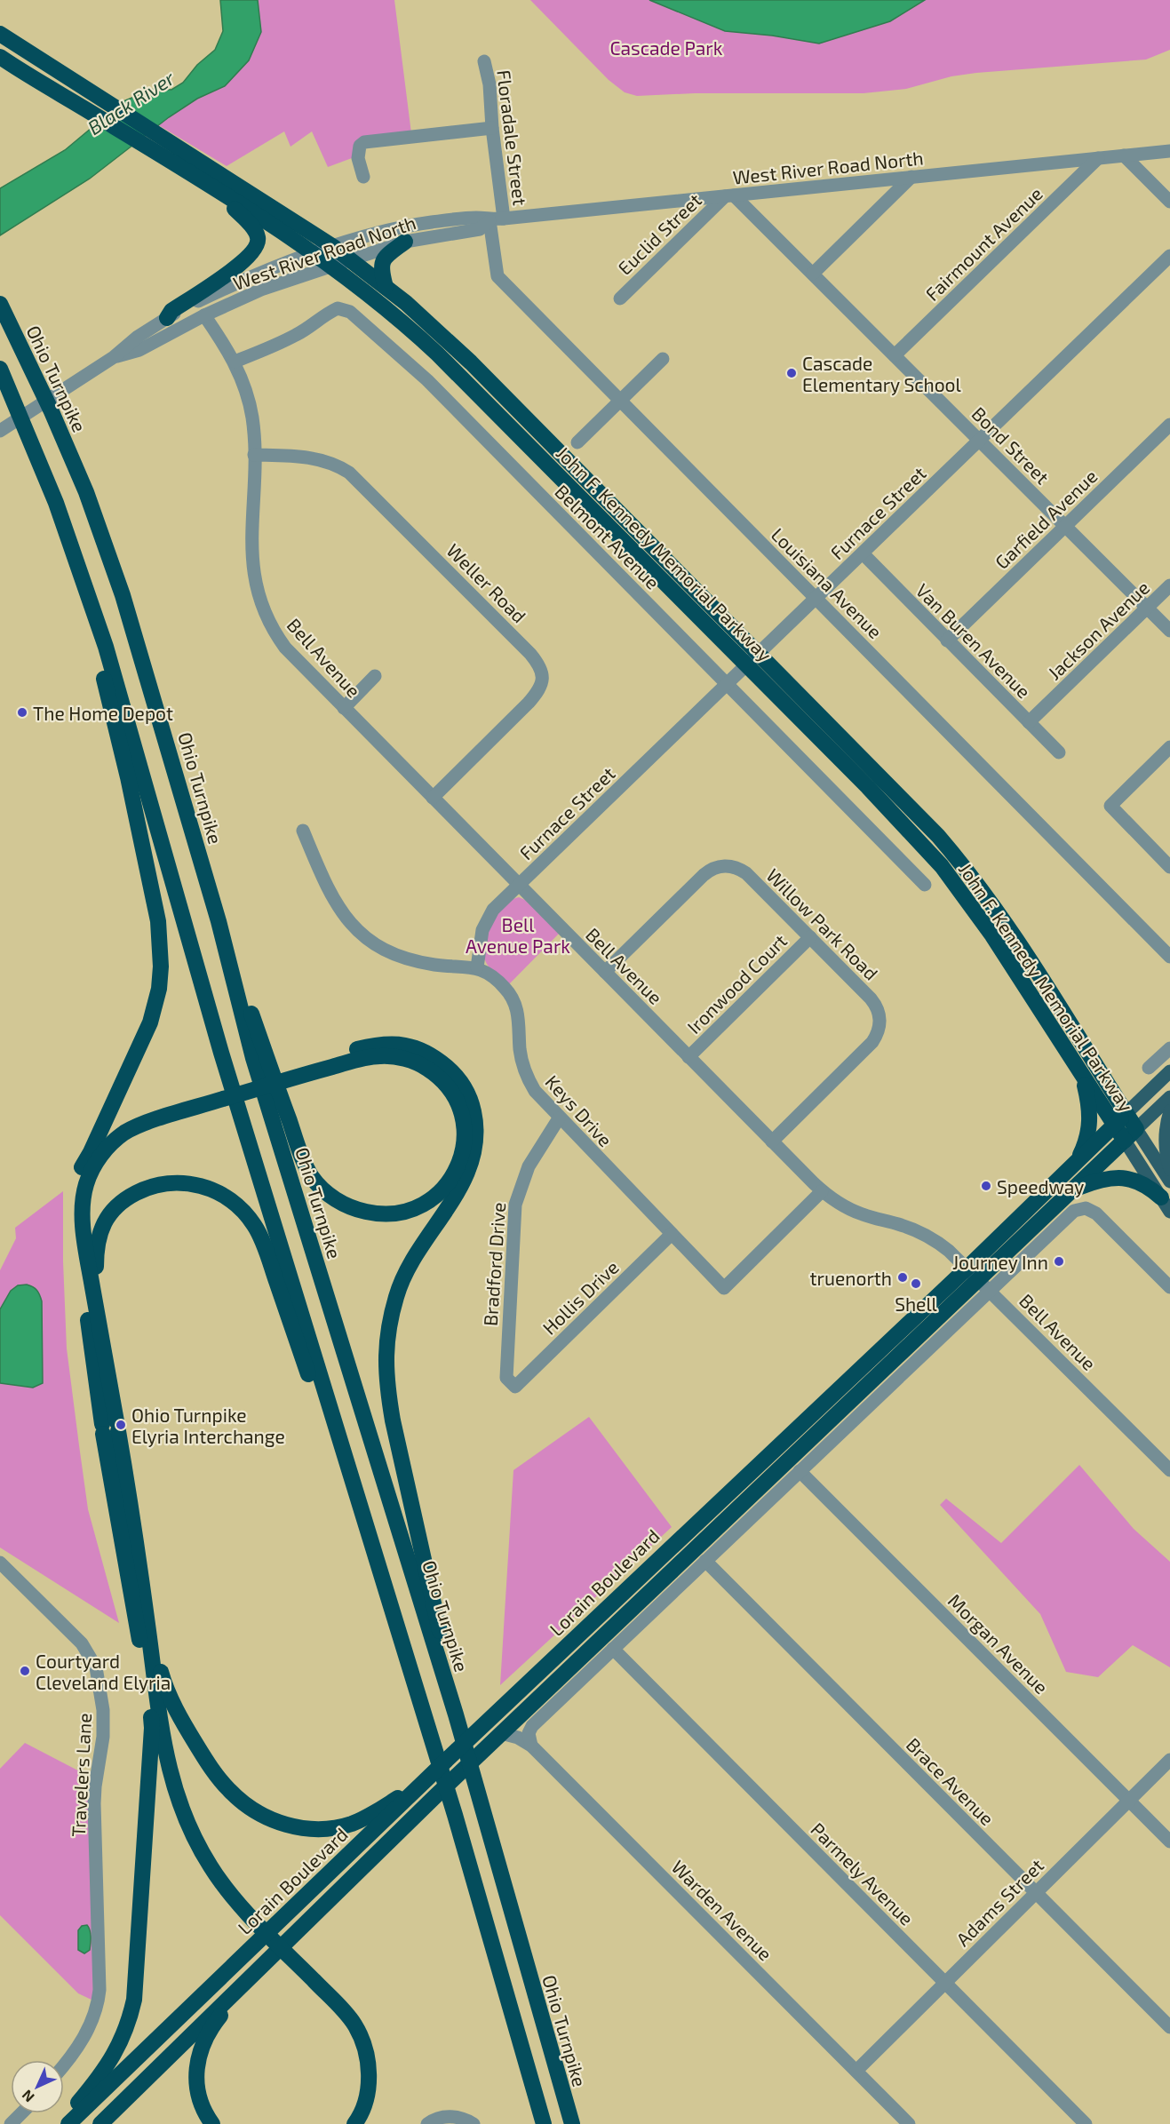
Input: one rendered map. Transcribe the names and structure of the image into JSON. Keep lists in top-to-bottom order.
{
  "streets": {
    "highway": ["Ohio Turnpike", "John F. Kennedy Memorial Parkway", "Lorain Boulevard"],
    "street": [
      "Floradale Street",
      "West River Road North",
      "Euclid Street",
      "Fairmount Avenue",
      "Bond Street",
      "Furnace Street",
      "Garfield Avenue",
      "Belmont Avenue",
      "Weller Road",
      "Louisiana Avenue",
      "Jackson Avenue",
      "Van Buren Avenue",
      "Bell Avenue",
      "Willow Park Road",
      "Ironwood Court",
      "Keys Drive",
      "Bradford Drive",
      "Hollis Drive",
      "Morgan Avenue",
      "Travelers Lane",
      "Brace Avenue",
      "Parmely Avenue",
      "Adams Street",
      "Warden Avenue"
    ]
  },
  "crossings": [
    ["Floradale Street", "West River Road North"],
    ["West River Road North", "Euclid Street"],
    ["West River Road North", "Fairmount Avenue"],
    ["West River Road North", "Bond Street"],
    ["West River Road North", "John F. Kennedy Memorial Parkway"],
    ["West River Road North", "Louisiana Avenue"],
    ["West River Road North", "Bell Avenue"],
    ["Euclid Street", "Bond Street"],
    ["Fairmount Avenue", "Bond Street"],
    ["Bond Street", "Furnace Street"],
    ["Bond Street", "Garfield Avenue"],
    ["Bond Street", "Jackson Avenue"],
    ["Furnace Street", "Belmont Avenue"],
    ["Furnace Street", "John F. Kennedy Memorial Parkway"],
    ["Furnace Street", "Louisiana Avenue"],
    ["Furnace Street", "Van Buren Avenue"],
    ["Furnace Street", "Bell Avenue"],
    ["Furnace Street", "Keys Drive"],
    ["Garfield Avenue", "Van Buren Avenue"],
    ["Belmont Avenue", "Bell Avenue"],
    ["John F. Kennedy Memorial Parkway", "Lorain Boulevard"],
    ["Weller Road", "Bell Avenue"],
    ["Jackson Avenue", "Van Buren Avenue"],
    ["Bell Avenue", "Willow Park Road"],
    ["Bell Avenue", "Ironwood Court"],
    ["Bell Avenue", "Keys Drive"],
    ["Bell Avenue", "Lorain Boulevard"],
    ["Willow Park Road", "Ironwood Court"],
    ["Keys Drive", "Bradford Drive"],
    ["Keys Drive", "Hollis Drive"],
    ["Bradford Drive", "Hollis Drive"],
    ["Lorain Boulevard", "Morgan Avenue"],
    ["Lorain Boulevard", "Brace Avenue"],
    ["Lorain Boulevard", "Parmely Avenue"],
    ["Lorain Boulevard", "Warden Avenue"],
    ["Morgan Avenue", "Adams Street"],
    ["Brace Avenue", "Adams Street"],
    ["Parmely Avenue", "Adams Street"],
    ["Adams Street", "Warden Avenue"]
  ],
  "water": ["Black River"],
  "parks": ["Cascade Park", "Bell Avenue Park"],
  "places": [
    "Cascade Elementary School",
    "The Home Depot",
    "Speedway",
    "Journey Inn",
    "truenorth",
    "Shell",
    "Ohio Turnpike Elyria Interchange",
    "Courtyard Cleveland Elyria"
  ],
  "north": "bottom left"
}
